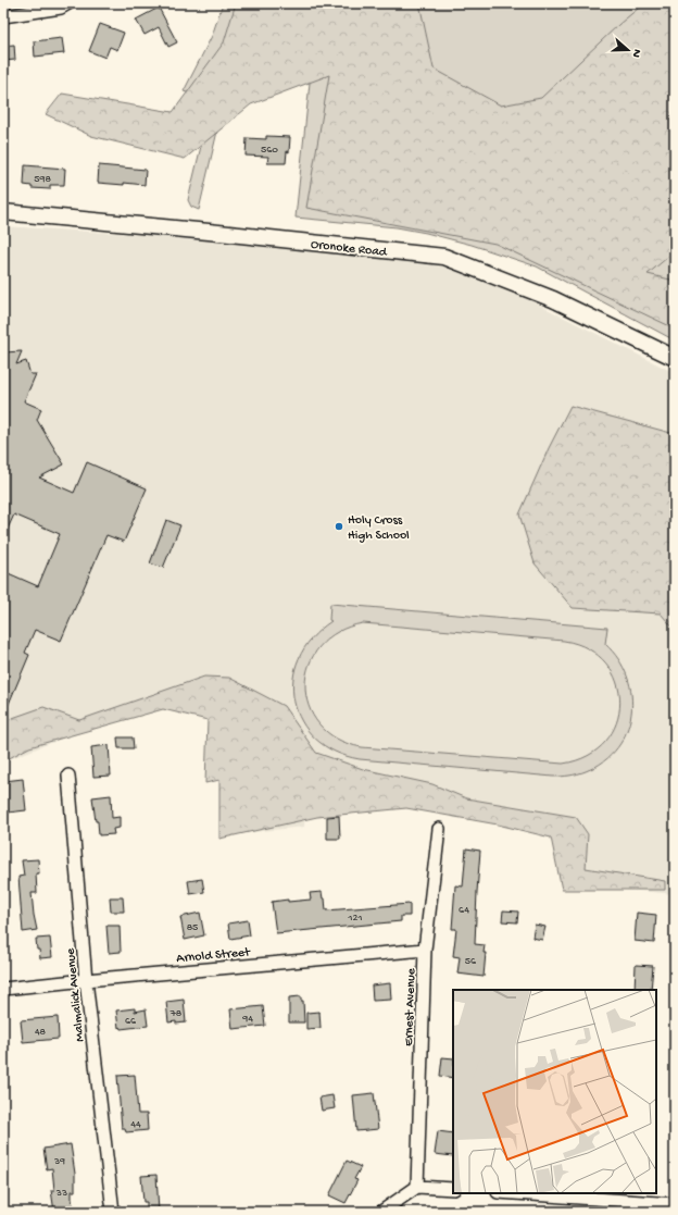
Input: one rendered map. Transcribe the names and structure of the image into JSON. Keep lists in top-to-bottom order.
{
  "streets": {
    "street": [
      "Oronoke Road",
      "Arnold Street",
      "Malmalick Avenue",
      "Ernest Avenue"
    ]
  },
  "crossings": [
    ["Arnold Street", "Malmalick Avenue"],
    ["Arnold Street", "Ernest Avenue"]
  ],
  "places": ["Holy Cross High School"],
  "house_numbers": [
    "560",
    "598",
    "64",
    "121",
    "85",
    "56",
    "78",
    "94",
    "66",
    "48",
    "44",
    "39",
    "33"
  ],
  "north": "right"
}
